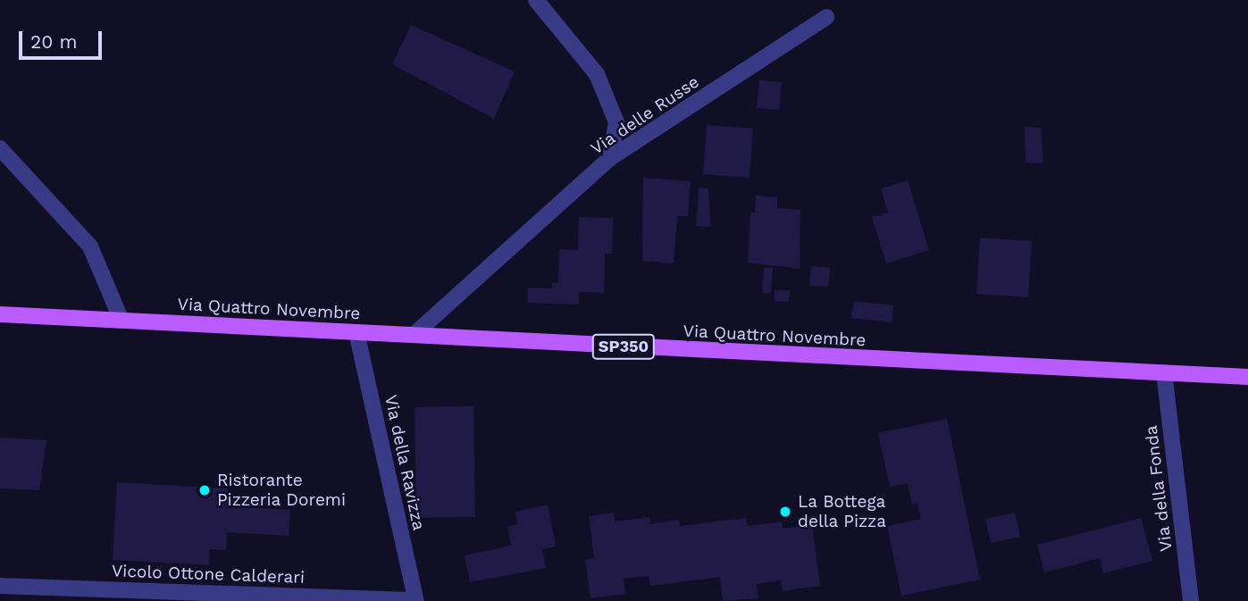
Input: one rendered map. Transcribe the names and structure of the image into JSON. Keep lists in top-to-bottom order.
{
  "streets": {
    "main road": ["Via Quattro Novembre", "SP350"],
    "street": [
      "Via delle Russe",
      "Via della Ravizza",
      "Via della Fonda",
      "Vicolo Ottone Calderari"
    ]
  },
  "crossings": [
    ["Via delle Russe", "Via Quattro Novembre"],
    ["Via Quattro Novembre", "Via della Ravizza"],
    ["Via Quattro Novembre", "Via della Fonda"],
    ["Via della Ravizza", "Vicolo Ottone Calderari"]
  ],
  "places": ["Ristorante Pizzeria Doremi", "La Bottega della Pizza"],
  "scale_bar": "20 m"
}
